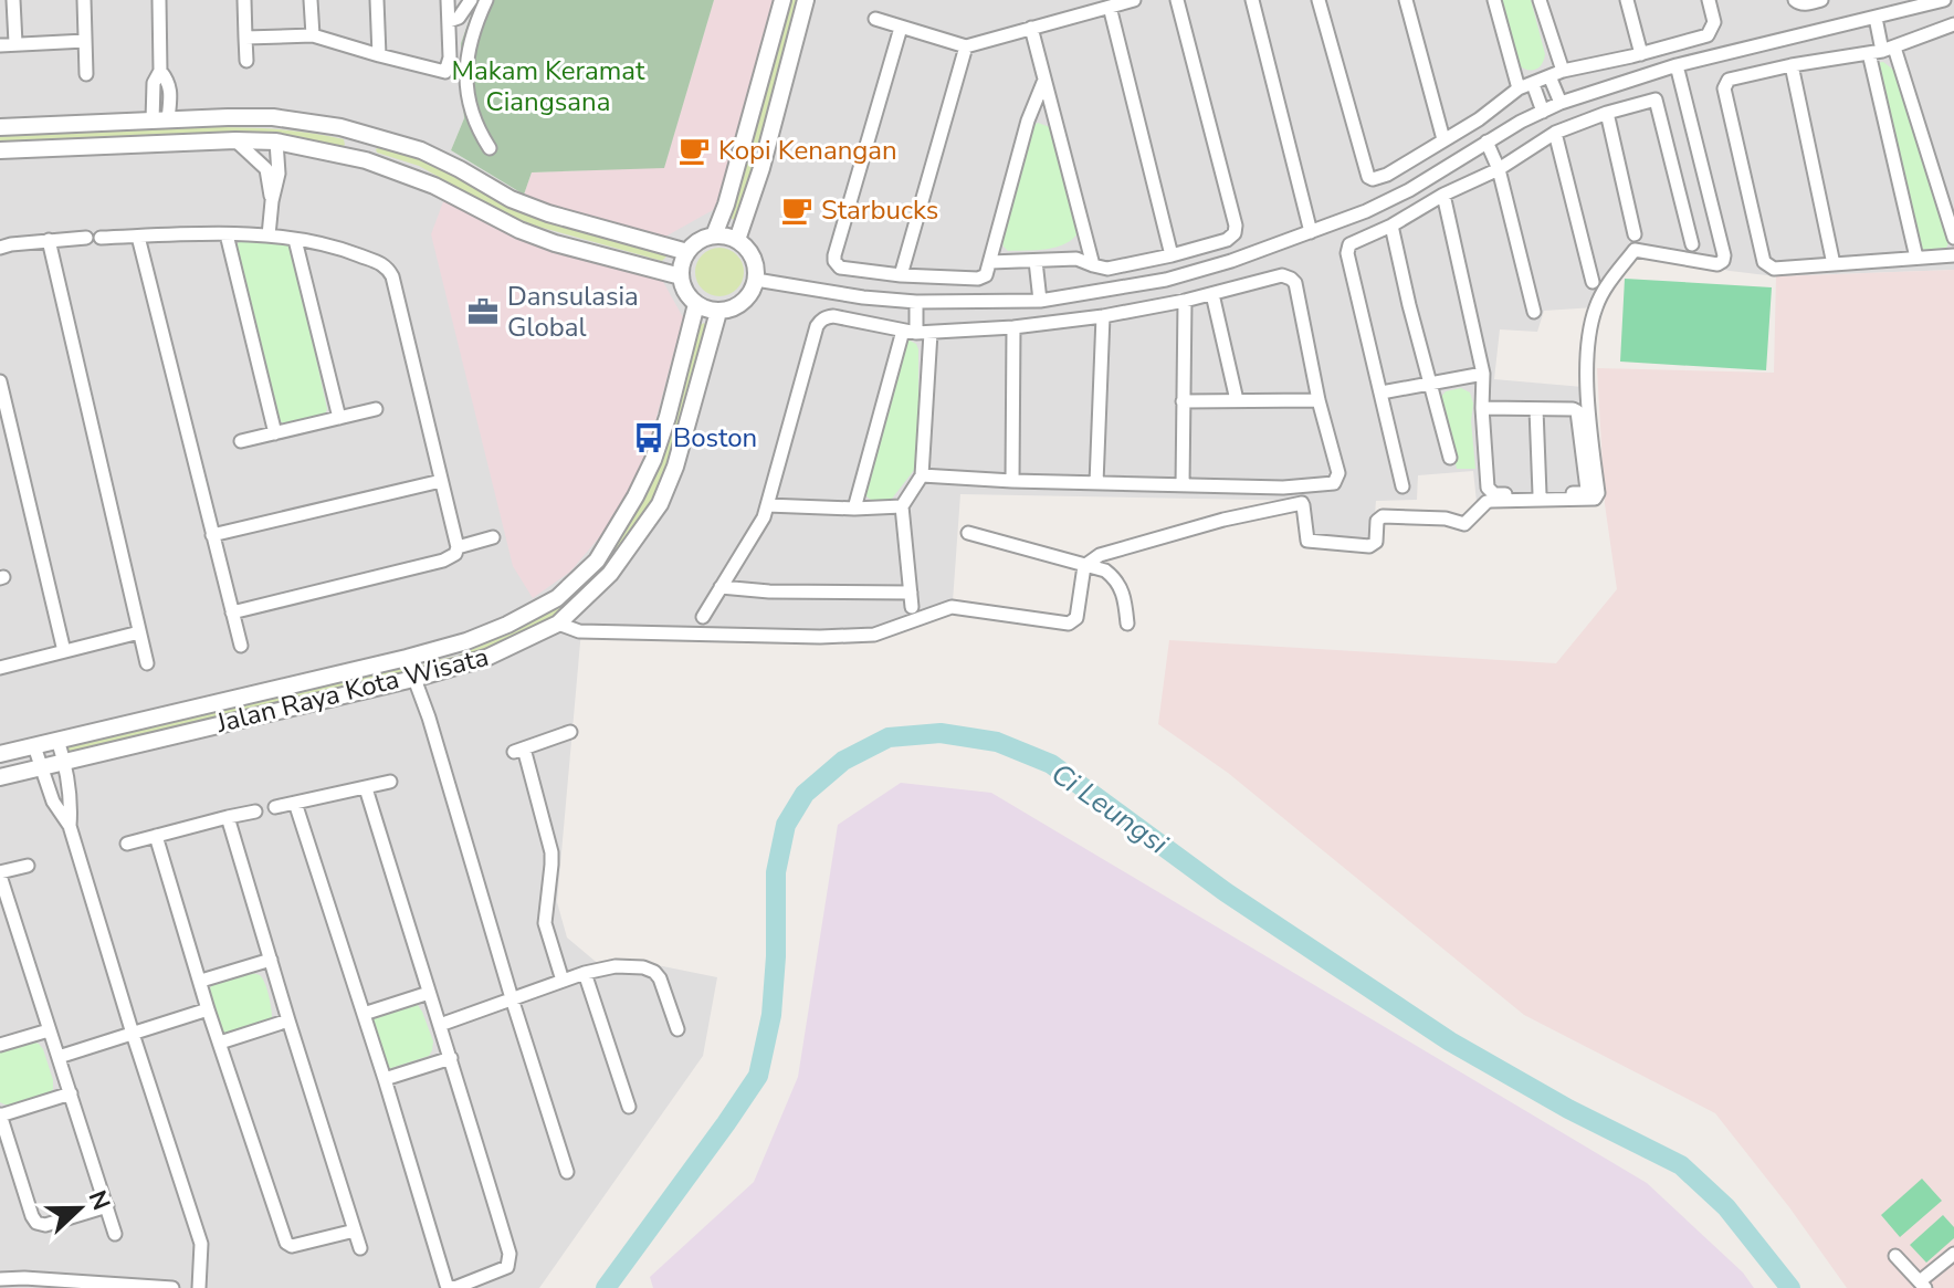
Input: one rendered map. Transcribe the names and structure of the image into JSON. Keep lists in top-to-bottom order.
{
  "streets": {
    "street": ["Jalan Raya Kota Wisata"]
  },
  "water": ["Ci Leungsi"],
  "parks": ["Makam Keramat Ciangsana"],
  "places": {
    "cafe": ["Kopi Kenangan", "Starbucks"],
    "office": ["Dansulasia Global"],
    "bus stop": ["Boston"]
  },
  "north": "right"
}
